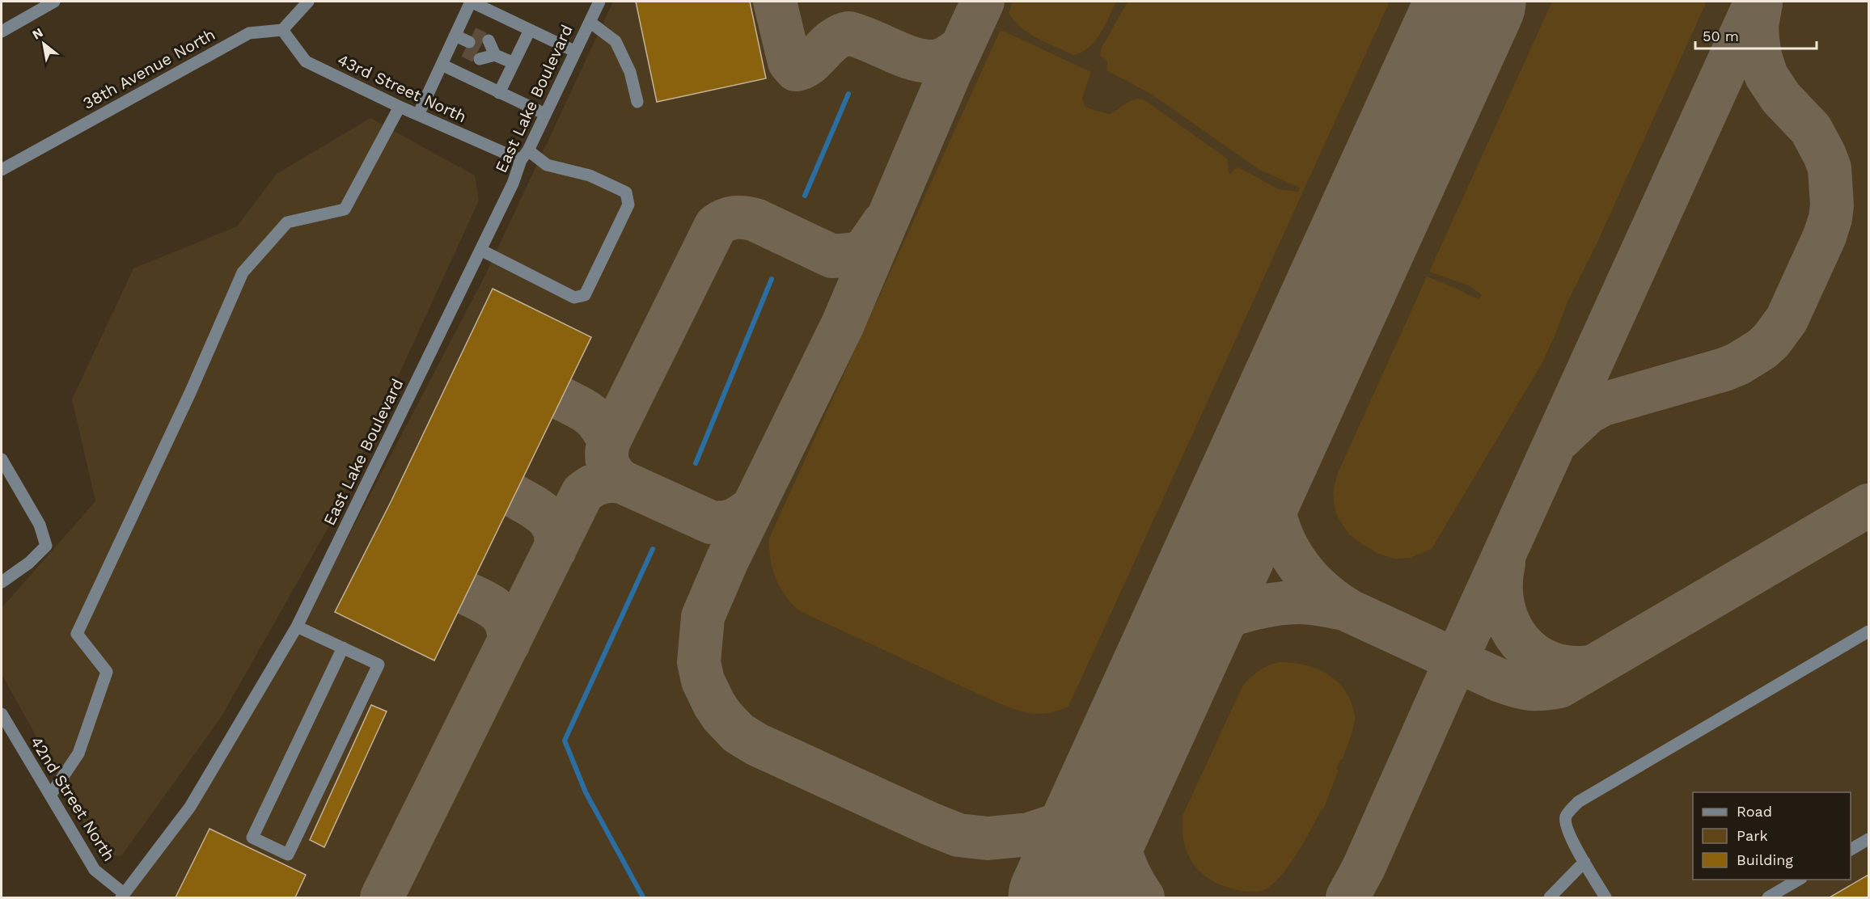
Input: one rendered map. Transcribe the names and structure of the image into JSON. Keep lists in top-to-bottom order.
{
  "streets": {
    "street": [
      "38th Avenue North",
      "43rd Street North",
      "East Lake Boulevard",
      "42nd Street North"
    ]
  },
  "crossings": [
    ["38th Avenue North", "43rd Street North"],
    ["43rd Street North", "East Lake Boulevard"],
    ["East Lake Boulevard", "42nd Street North"]
  ],
  "legend": ["Road", "Park", "Building"],
  "scale_bar": "50 m",
  "north": "top left"
}
